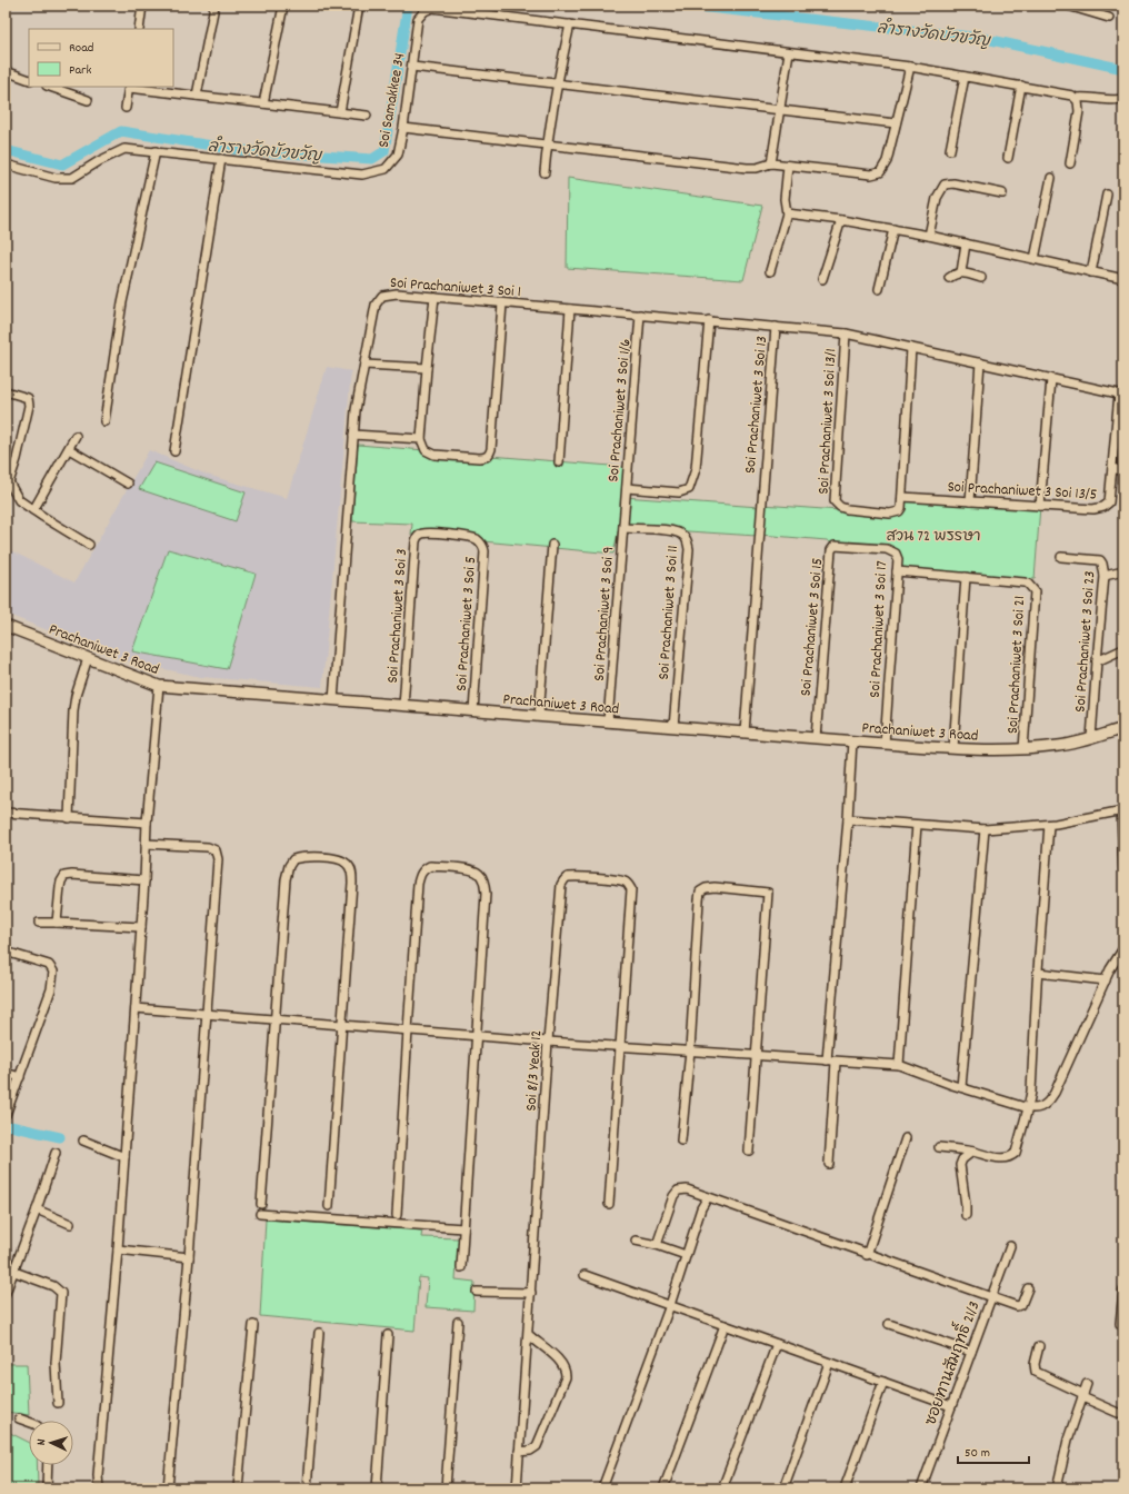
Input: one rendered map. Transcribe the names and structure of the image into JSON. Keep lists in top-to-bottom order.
{
  "streets": {
    "street": [
      "Soi Samakkee 34",
      "Soi Prachaniwet 3 Soi 1",
      "Soi Prachaniwet 3 Soi 13",
      "Soi Prachaniwet 3 Soi 1/6",
      "Soi Prachaniwet 3 Soi 13/1",
      "Soi Prachaniwet 3 Soi 13/5",
      "Soi Prachaniwet 3 Soi 11",
      "Soi Prachaniwet 3 Soi 9",
      "Soi Prachaniwet 3 Soi 3",
      "Soi Prachaniwet 3 Soi 5",
      "Soi Prachaniwet 3 Soi 15",
      "Soi Prachaniwet 3 Soi 17",
      "Soi Prachaniwet 3 Soi 23",
      "Prachaniwet 3 Road",
      "Soi Prachaniwet 3 Soi 21",
      "Soi 8/3 Yeak 12",
      "ซอยทานสัมฤทธิ์ 21/3"
    ]
  },
  "crossings": [
    ["Soi Prachaniwet 3 Soi 1", "Soi Prachaniwet 3 Soi 13"],
    ["Soi Prachaniwet 3 Soi 1", "Soi Prachaniwet 3 Soi 1/6"],
    ["Soi Prachaniwet 3 Soi 1", "Prachaniwet 3 Road"],
    ["Soi Prachaniwet 3 Soi 13", "Soi Prachaniwet 3 Soi 13/1"],
    ["Soi Prachaniwet 3 Soi 13", "Soi Prachaniwet 3 Soi 13/5"],
    ["Soi Prachaniwet 3 Soi 13", "Prachaniwet 3 Road"],
    ["Soi Prachaniwet 3 Soi 1/6", "Soi Prachaniwet 3 Soi 9"],
    ["Soi Prachaniwet 3 Soi 13/1", "Soi Prachaniwet 3 Soi 13/5"],
    ["Soi Prachaniwet 3 Soi 11", "Soi Prachaniwet 3 Soi 9"],
    ["Soi Prachaniwet 3 Soi 11", "Prachaniwet 3 Road"],
    ["Soi Prachaniwet 3 Soi 9", "Prachaniwet 3 Road"],
    ["Soi Prachaniwet 3 Soi 3", "Soi Prachaniwet 3 Soi 5"],
    ["Soi Prachaniwet 3 Soi 3", "Prachaniwet 3 Road"],
    ["Soi Prachaniwet 3 Soi 5", "Prachaniwet 3 Road"],
    ["Soi Prachaniwet 3 Soi 15", "Soi Prachaniwet 3 Soi 17"],
    ["Soi Prachaniwet 3 Soi 15", "Prachaniwet 3 Road"],
    ["Soi Prachaniwet 3 Soi 17", "Prachaniwet 3 Road"],
    ["Soi Prachaniwet 3 Soi 17", "Soi Prachaniwet 3 Soi 21"],
    ["Soi Prachaniwet 3 Soi 23", "Prachaniwet 3 Road"],
    ["Prachaniwet 3 Road", "Soi Prachaniwet 3 Soi 21"]
  ],
  "water": ["ลำรางวัดบัวขวัญ"],
  "parks": ["สวน 72 พรรษา"],
  "legend": ["Road", "Park"],
  "scale_bar": "50 m",
  "north": "left"
}
